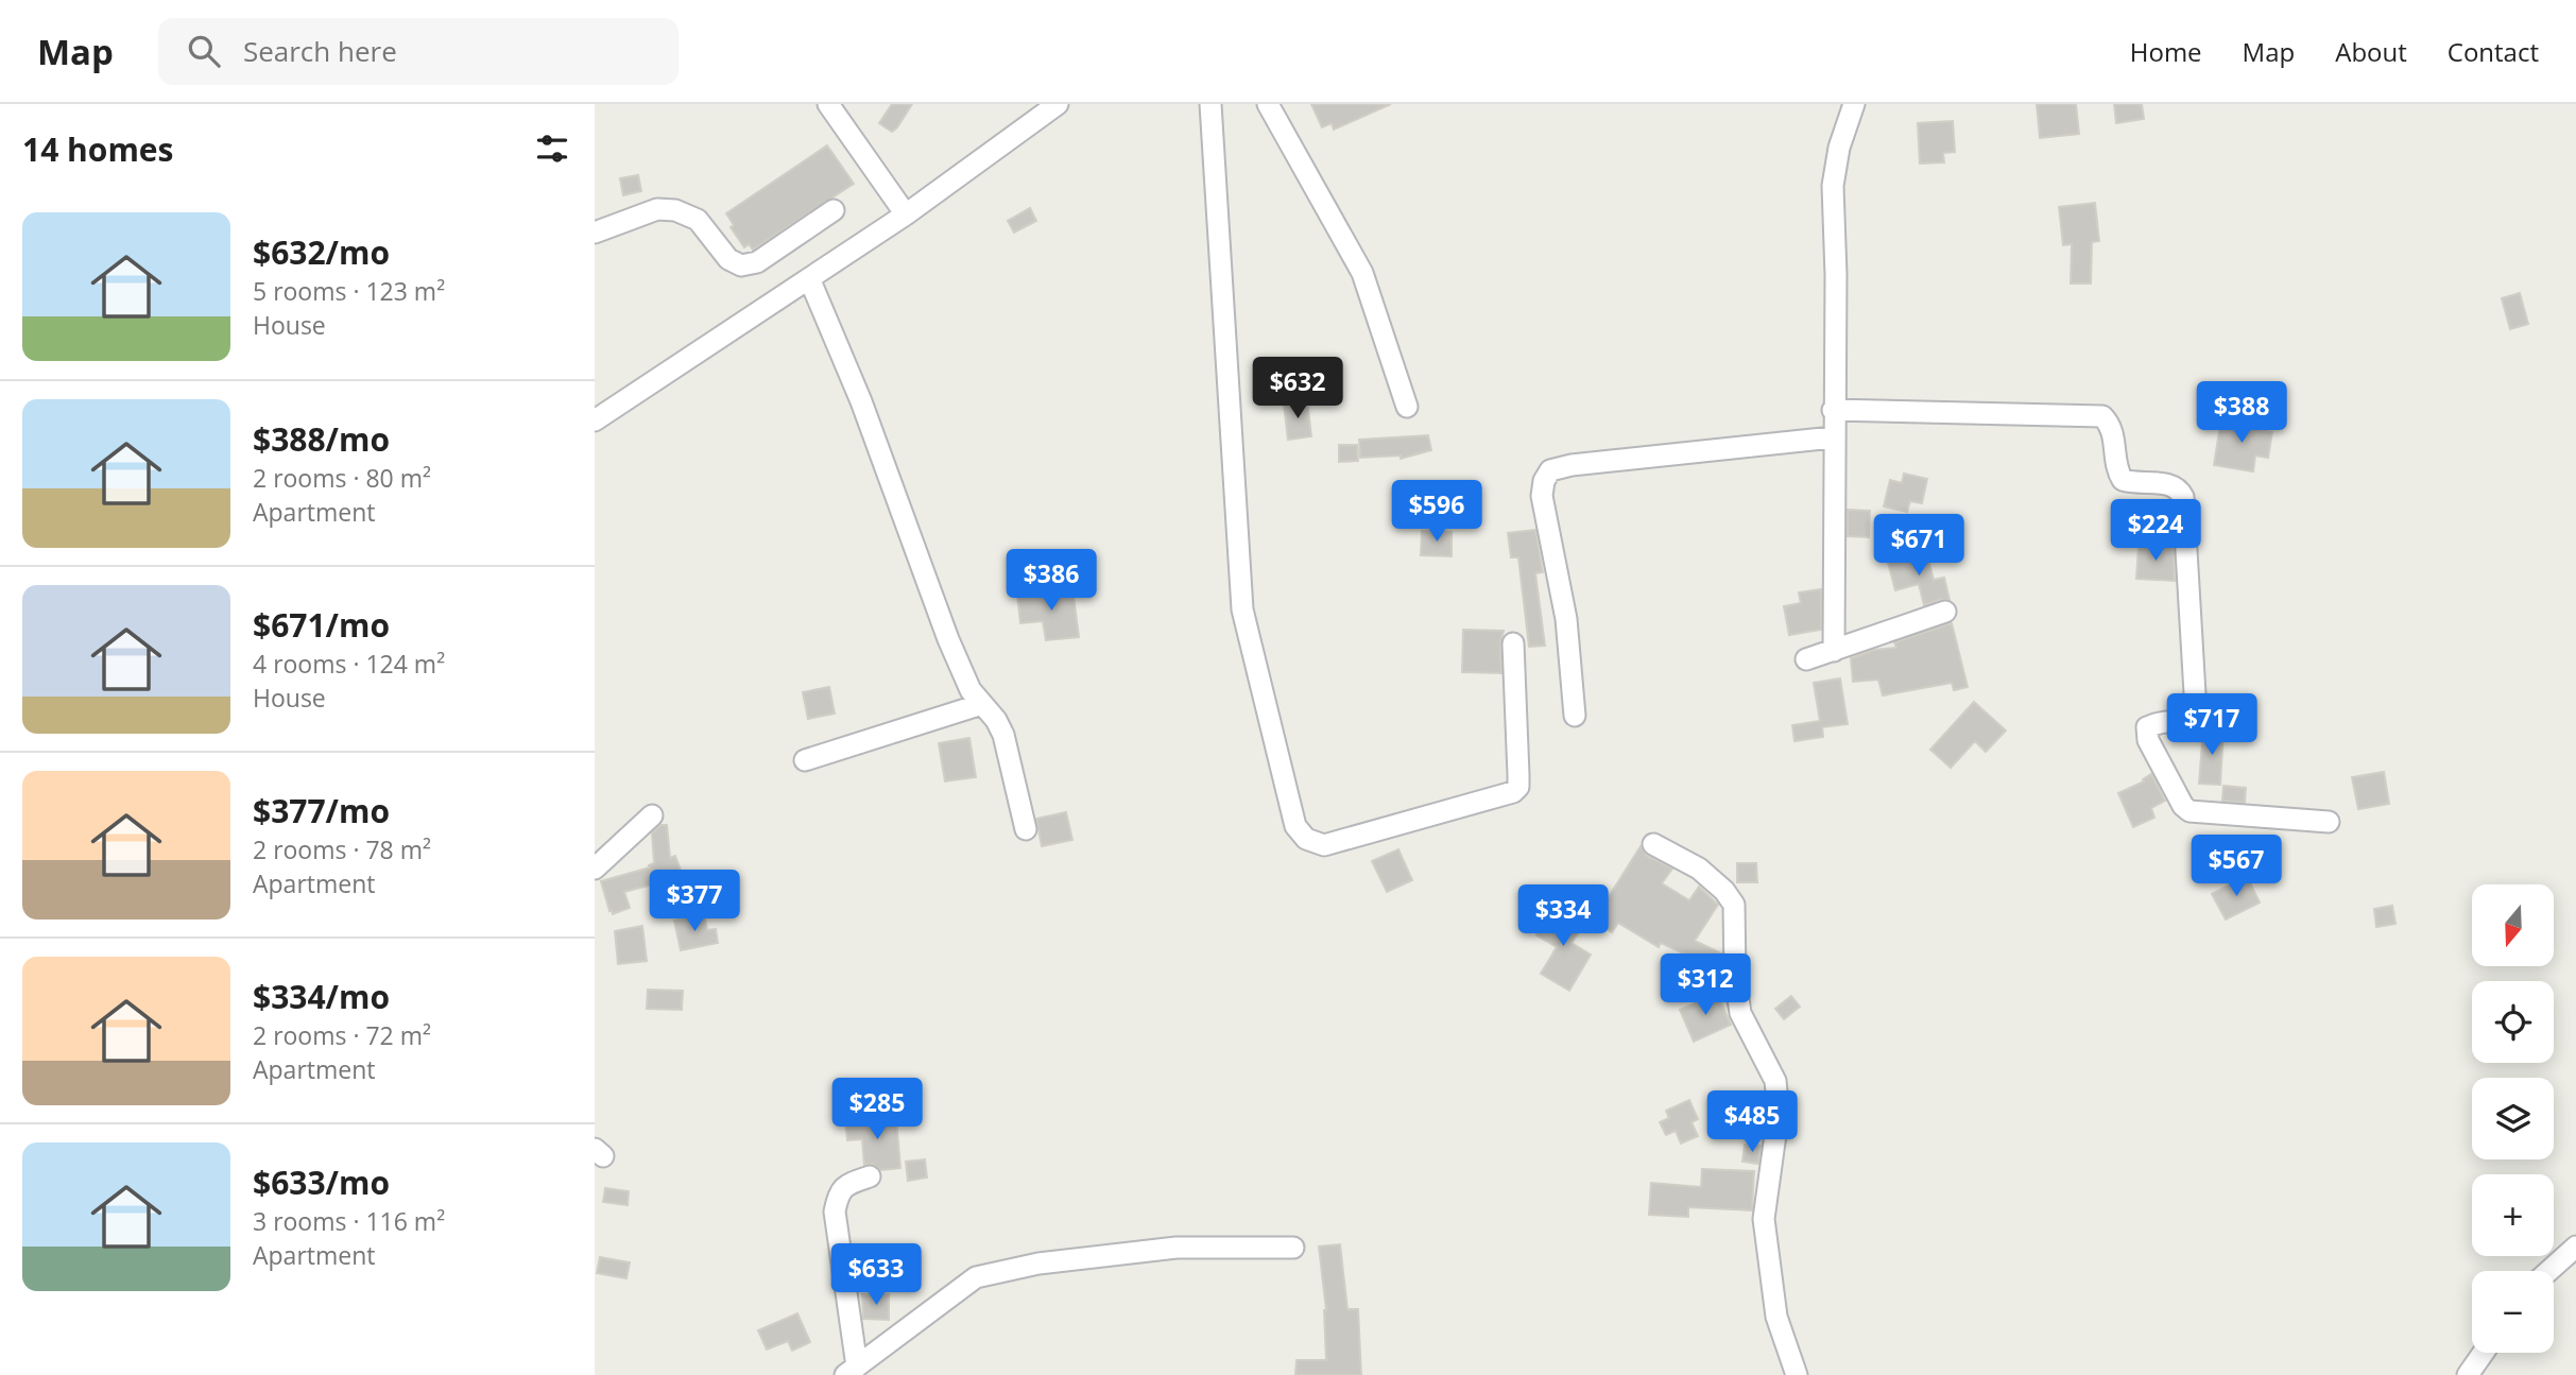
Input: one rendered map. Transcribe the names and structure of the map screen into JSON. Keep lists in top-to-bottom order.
{
  "north": "bottom",
  "page": {
    "header": "Map",
    "search": "Search here",
    "nav": [
      "Home",
      "Map",
      "About",
      "Contact"
    ],
    "heading": "14 homes",
    "list": [
      {
        "name": "$632/mo",
        "note": "5 rooms · 123 m² · House"
      },
      {
        "name": "$388/mo",
        "note": "2 rooms · 80 m² · Apartment"
      },
      {
        "name": "$671/mo",
        "note": "4 rooms · 124 m² · House"
      },
      {
        "name": "$377/mo",
        "note": "2 rooms · 78 m² · Apartment"
      },
      {
        "name": "$334/mo",
        "note": "2 rooms · 72 m² · Apartment"
      },
      {
        "name": "$633/mo",
        "note": "3 rooms · 116 m² · Apartment"
      }
    ],
    "price": [
      "$632",
      "$388",
      "$596",
      "$224",
      "$671",
      "$386",
      "$717",
      "$567",
      "$377",
      "$334",
      "$312",
      "$285",
      "$485",
      "$633"
    ],
    "map_buttons": ["+", "−"]
  }
}
